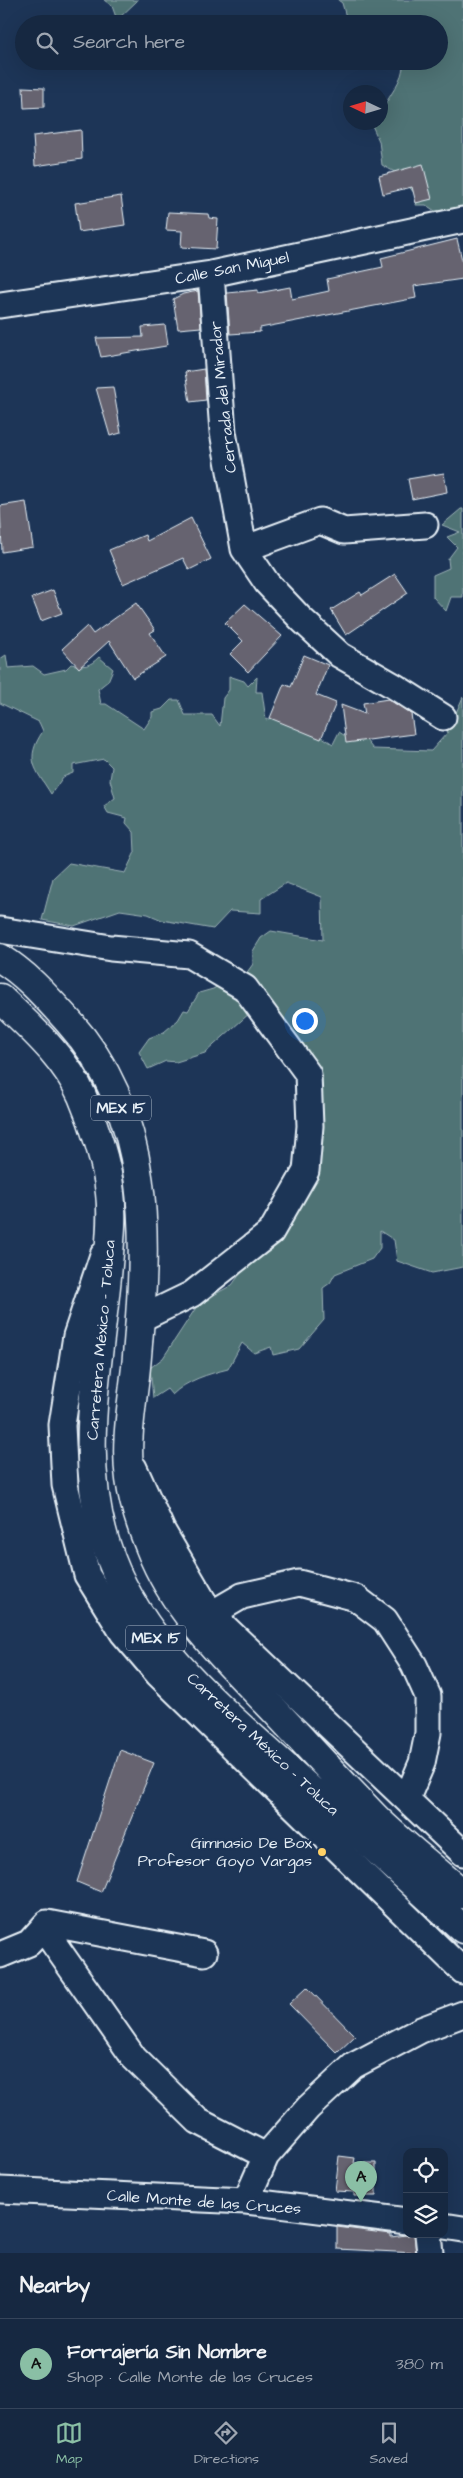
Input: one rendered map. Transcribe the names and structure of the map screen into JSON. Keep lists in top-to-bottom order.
{
  "streets": {
    "main road": ["MEX 15", "Carretera México - Toluca"],
    "street": ["Calle San Miguel", "Cerrada del Mirador", "Calle Monte de las Cruces"]
  },
  "crossings": [
    ["Calle San Miguel", "Cerrada del Mirador"]
  ],
  "places": ["Gimnasio De Box Profesor Goyo Vargas"],
  "north": "left",
  "page": {
    "search": "Search here",
    "pins": "A",
    "heading": "Nearby",
    "list": [
      {
        "mark": "A",
        "name": "Forrajería Sin Nombre",
        "note": "Shop · Calle Monte de las Cruces",
        "value": "380 m"
      }
    ],
    "nav": ["Map", "Directions", "Saved"]
  }
}
